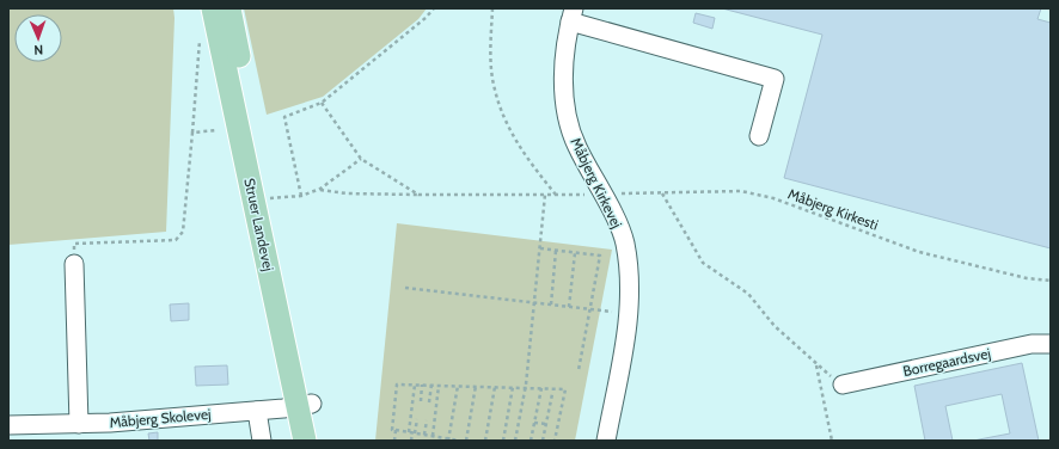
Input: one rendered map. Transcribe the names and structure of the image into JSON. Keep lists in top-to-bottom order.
{
  "streets": {
    "main road": ["Struer Landevej"],
    "street": ["Måbjerg Kirkevej", "Borregaardsvej", "Måbjerg Skolevej"],
    "path": ["Måbjerg Kirkesti"]
  },
  "crossings": [
    ["Måbjerg Kirkevej", "Måbjerg Kirkesti"],
    ["Struer Landevej", "Måbjerg Skolevej"]
  ],
  "north": "bottom"
}
